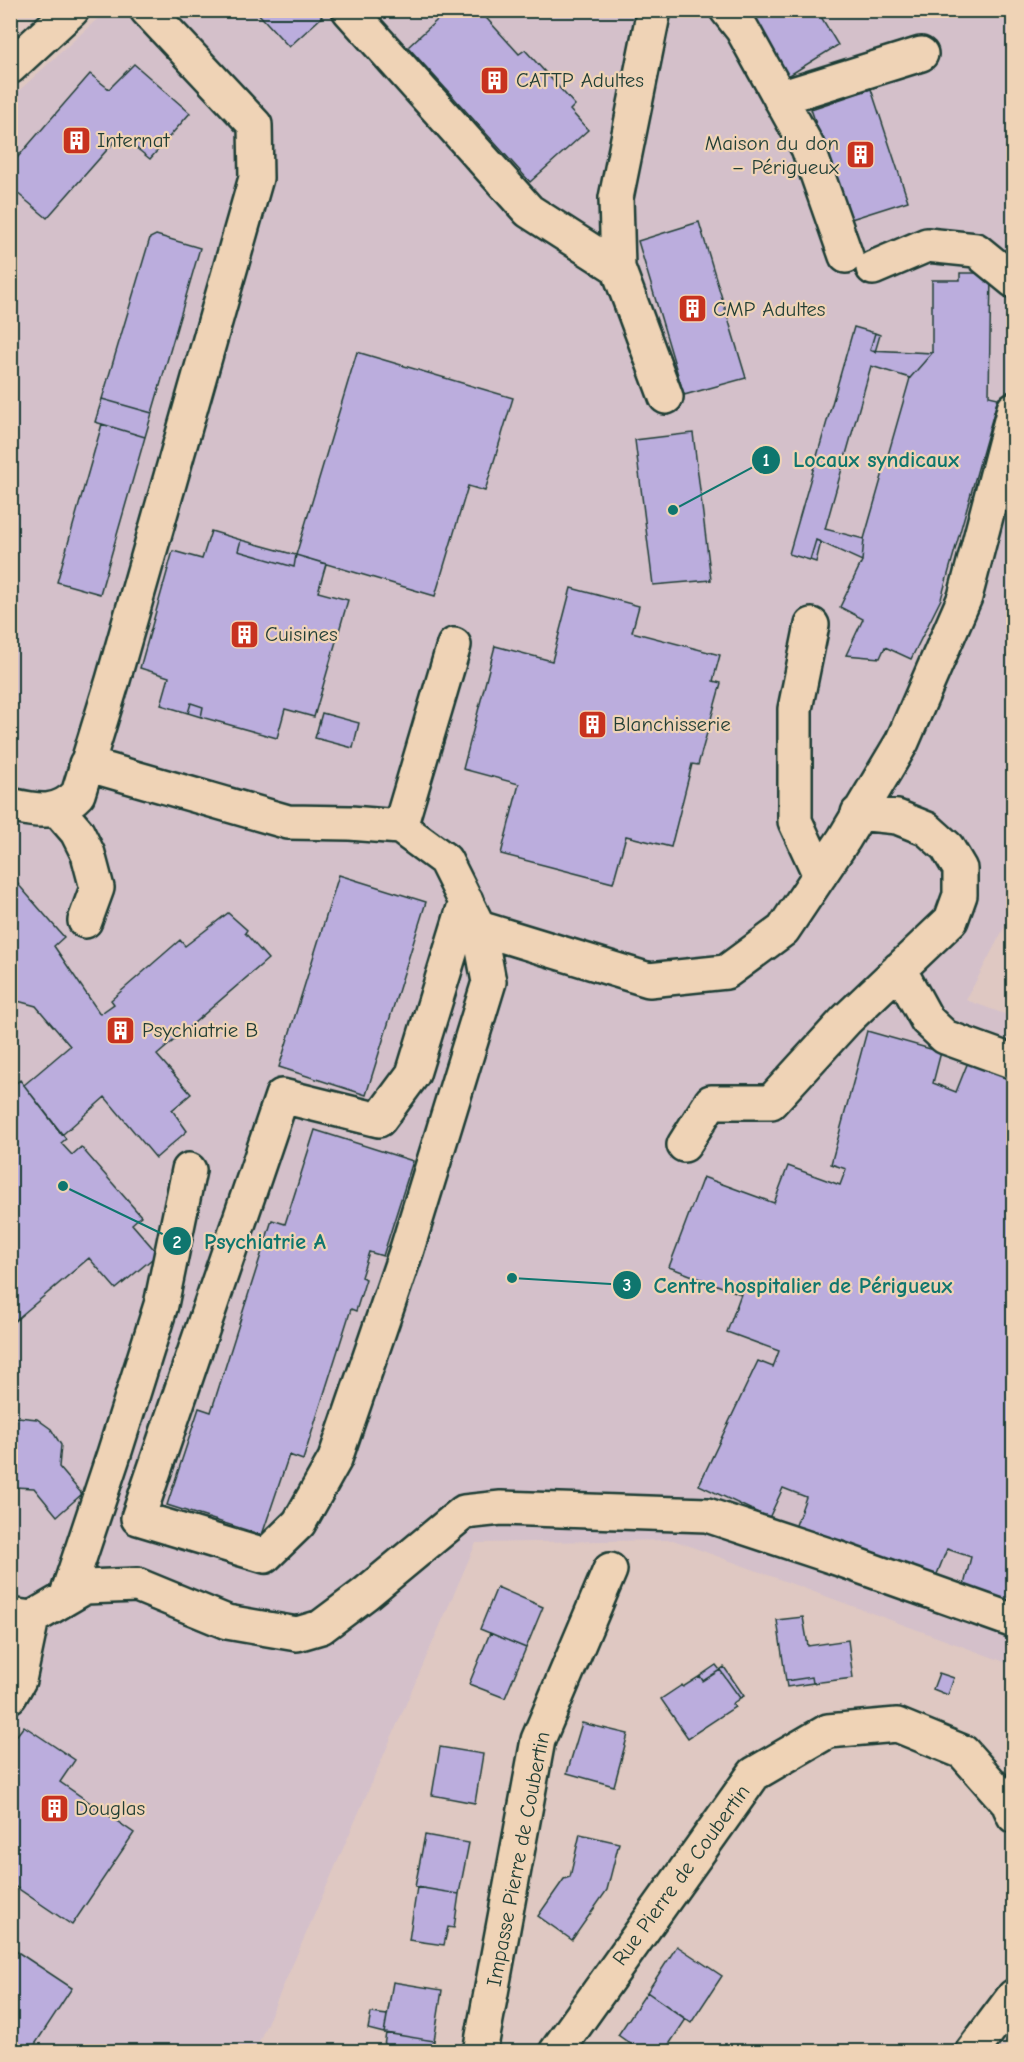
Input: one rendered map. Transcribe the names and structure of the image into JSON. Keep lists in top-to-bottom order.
{
  "streets": {
    "street": ["Impasse Pierre de Coubertin", "Rue Pierre de Coubertin"]
  },
  "places": {
    "building": [
      "CATTP Adultes",
      "Internat",
      "Maison du don – Périgueux",
      "CMP Adultes",
      "Cuisines",
      "Blanchisserie",
      "Psychiatrie B",
      "Douglas"
    ],
    "other": ["Locaux syndicaux", "Psychiatrie A", "Centre hospitalier de Périgueux"]
  }
}
